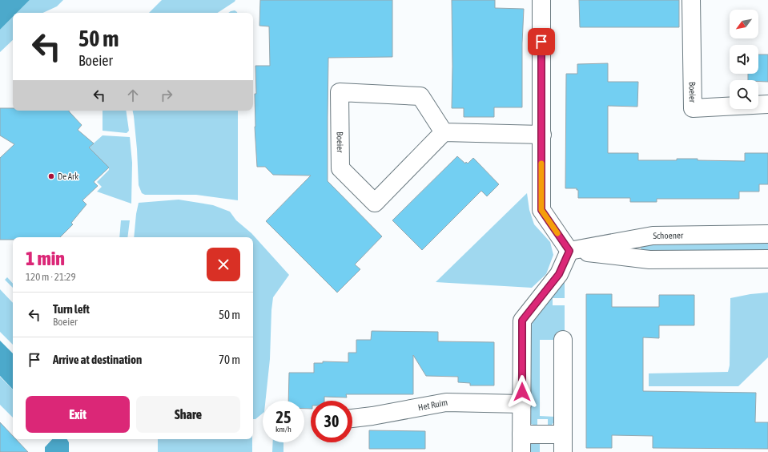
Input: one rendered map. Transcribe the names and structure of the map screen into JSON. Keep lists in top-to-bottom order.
{
  "streets": {
    "street": ["Boeier", "Schoener", "Het Ruim"]
  },
  "places": ["De Ark"],
  "north": "bottom left",
  "page": {
    "turn": ["50 m", "Boeier"],
    "heading": ["1 min", "120 m · 21:29"],
    "list": [
      {
        "name": "Turn left",
        "note": "Boeier",
        "value": "50 m"
      },
      {
        "name": "Arrive at destination",
        "value": "70 m"
      }
    ],
    "buttons": ["Exit", "Share"],
    "speed": "25 km/h",
    "limit": "30"
  }
}
